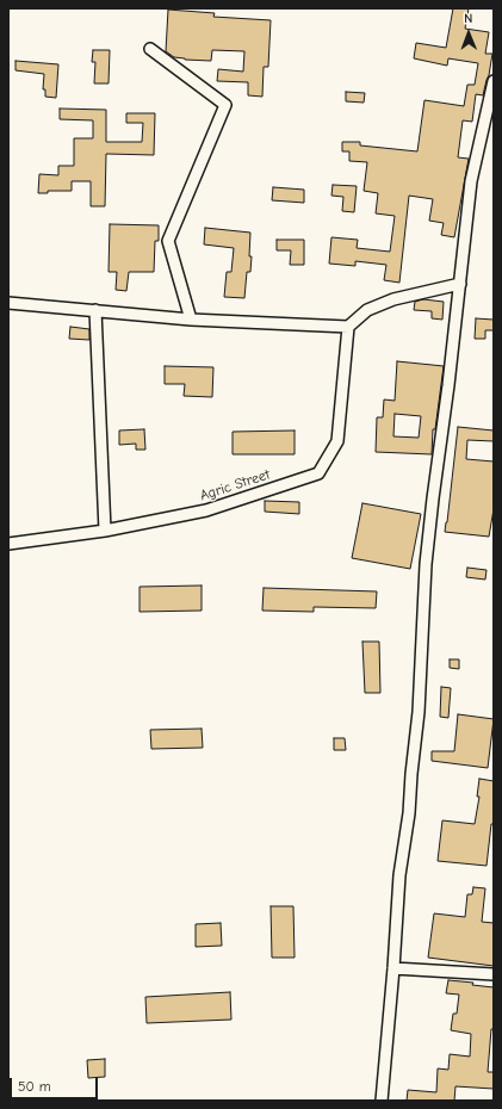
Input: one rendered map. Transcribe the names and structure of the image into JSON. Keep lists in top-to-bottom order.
{
  "streets": {
    "street": ["Agric Street"]
  },
  "scale_bar": "50 m",
  "north": "top"
}
